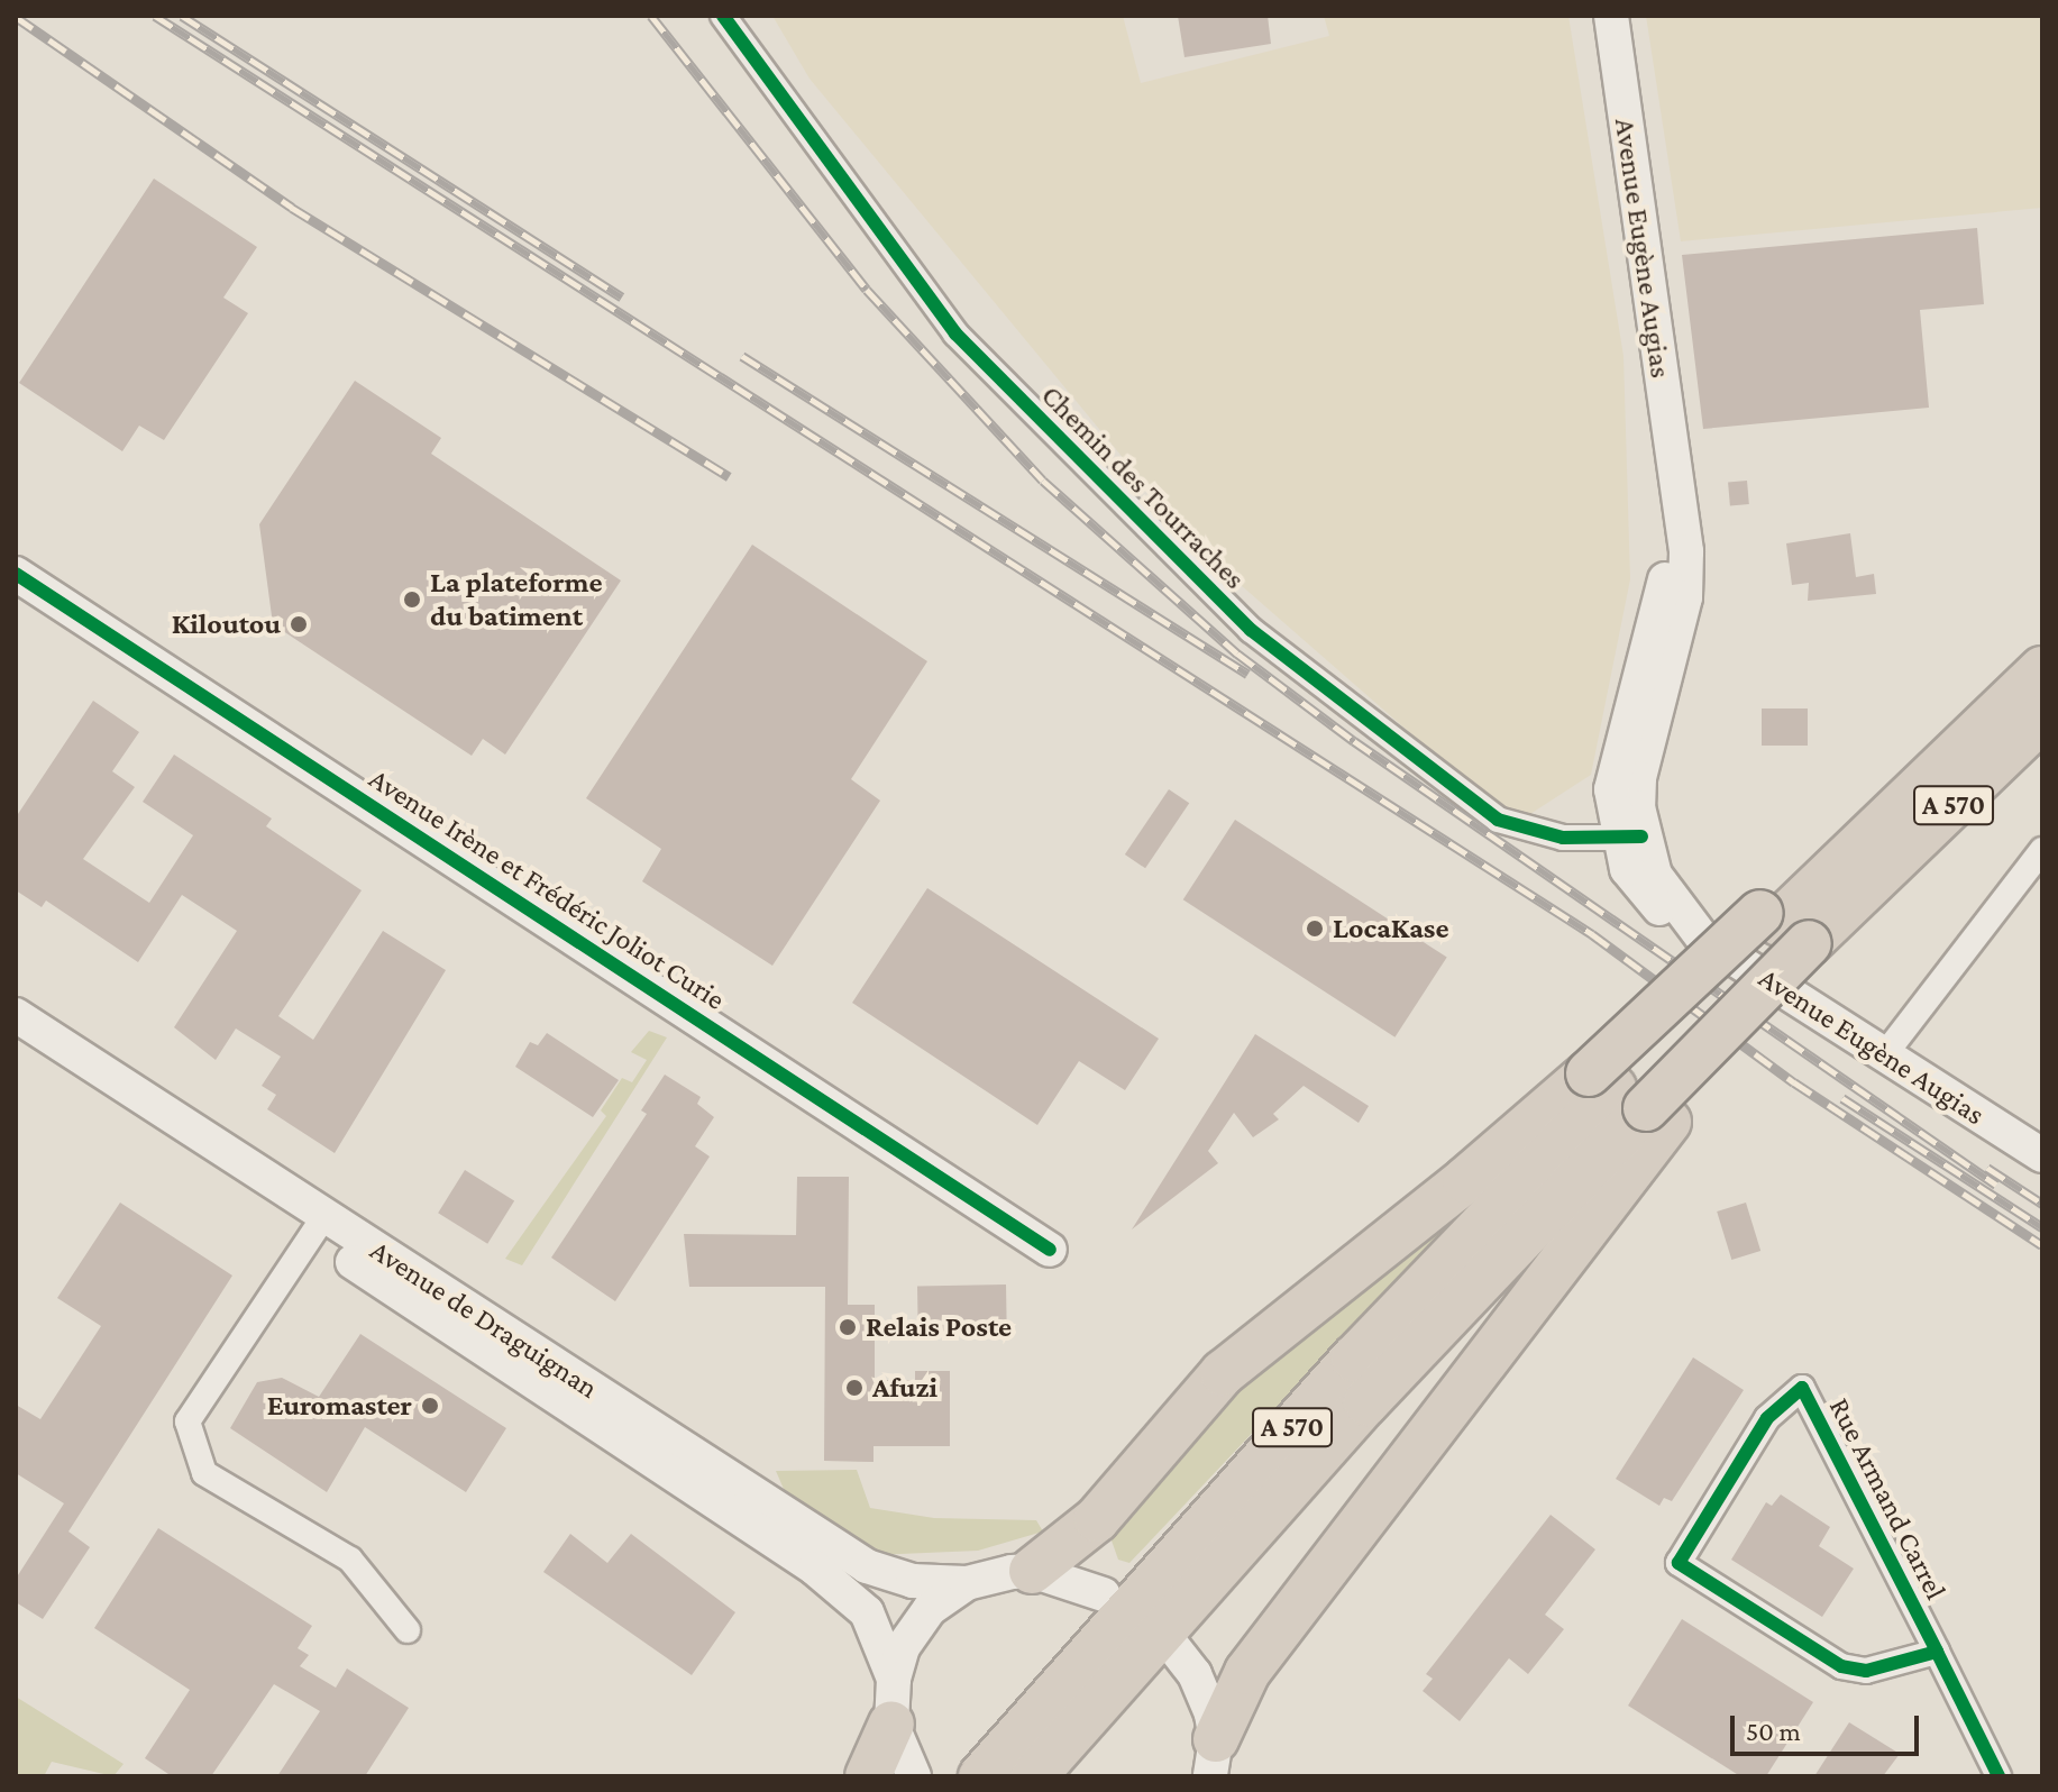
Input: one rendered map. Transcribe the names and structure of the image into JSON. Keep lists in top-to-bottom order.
{
  "streets": {
    "highway": ["A 570"],
    "main road": ["Avenue Eugène Augias", "Avenue Irène et Frédéric Joliot Curie", "Avenue de Draguignan"],
    "street": ["Chemin des Tourraches", "Rue Armand Carrel"]
  },
  "crossings": [
    ["Avenue Eugène Augias", "Chemin des Tourraches"]
  ],
  "places": [
    "La plateforme du batiment",
    "Kiloutou",
    "LocaKase",
    "Relais Poste",
    "Afuzi",
    "Euromaster"
  ],
  "scale_bar": "50 m"
}
